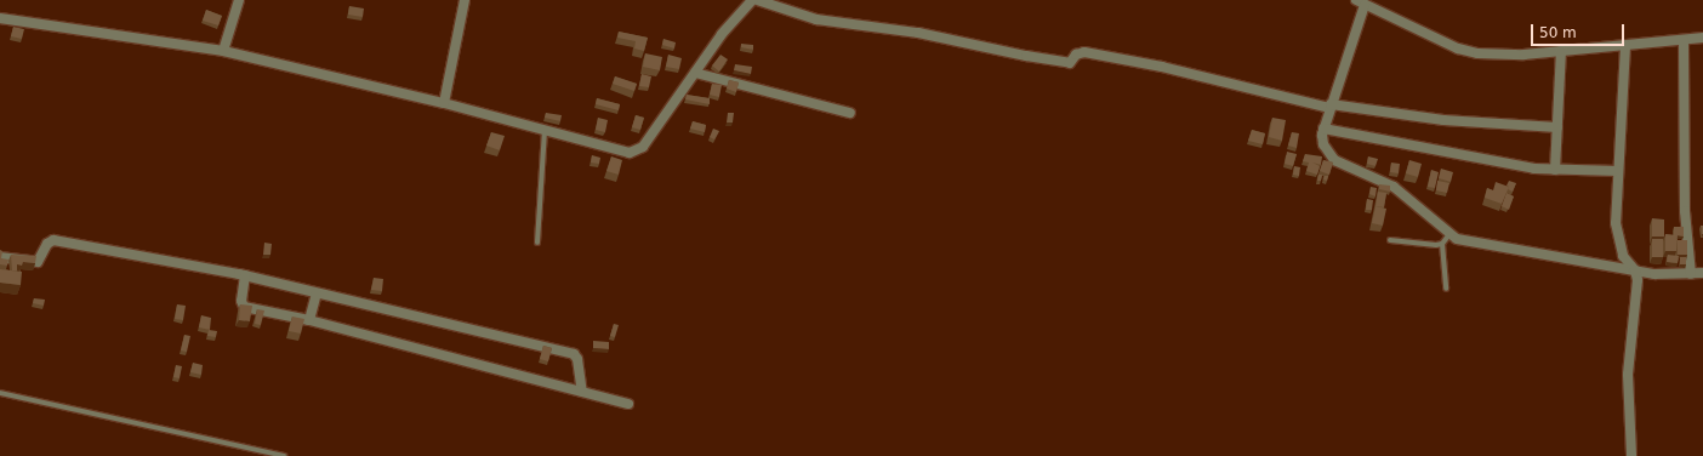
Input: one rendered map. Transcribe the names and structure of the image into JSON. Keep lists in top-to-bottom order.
{
  "scale_bar": "50 m"
}
